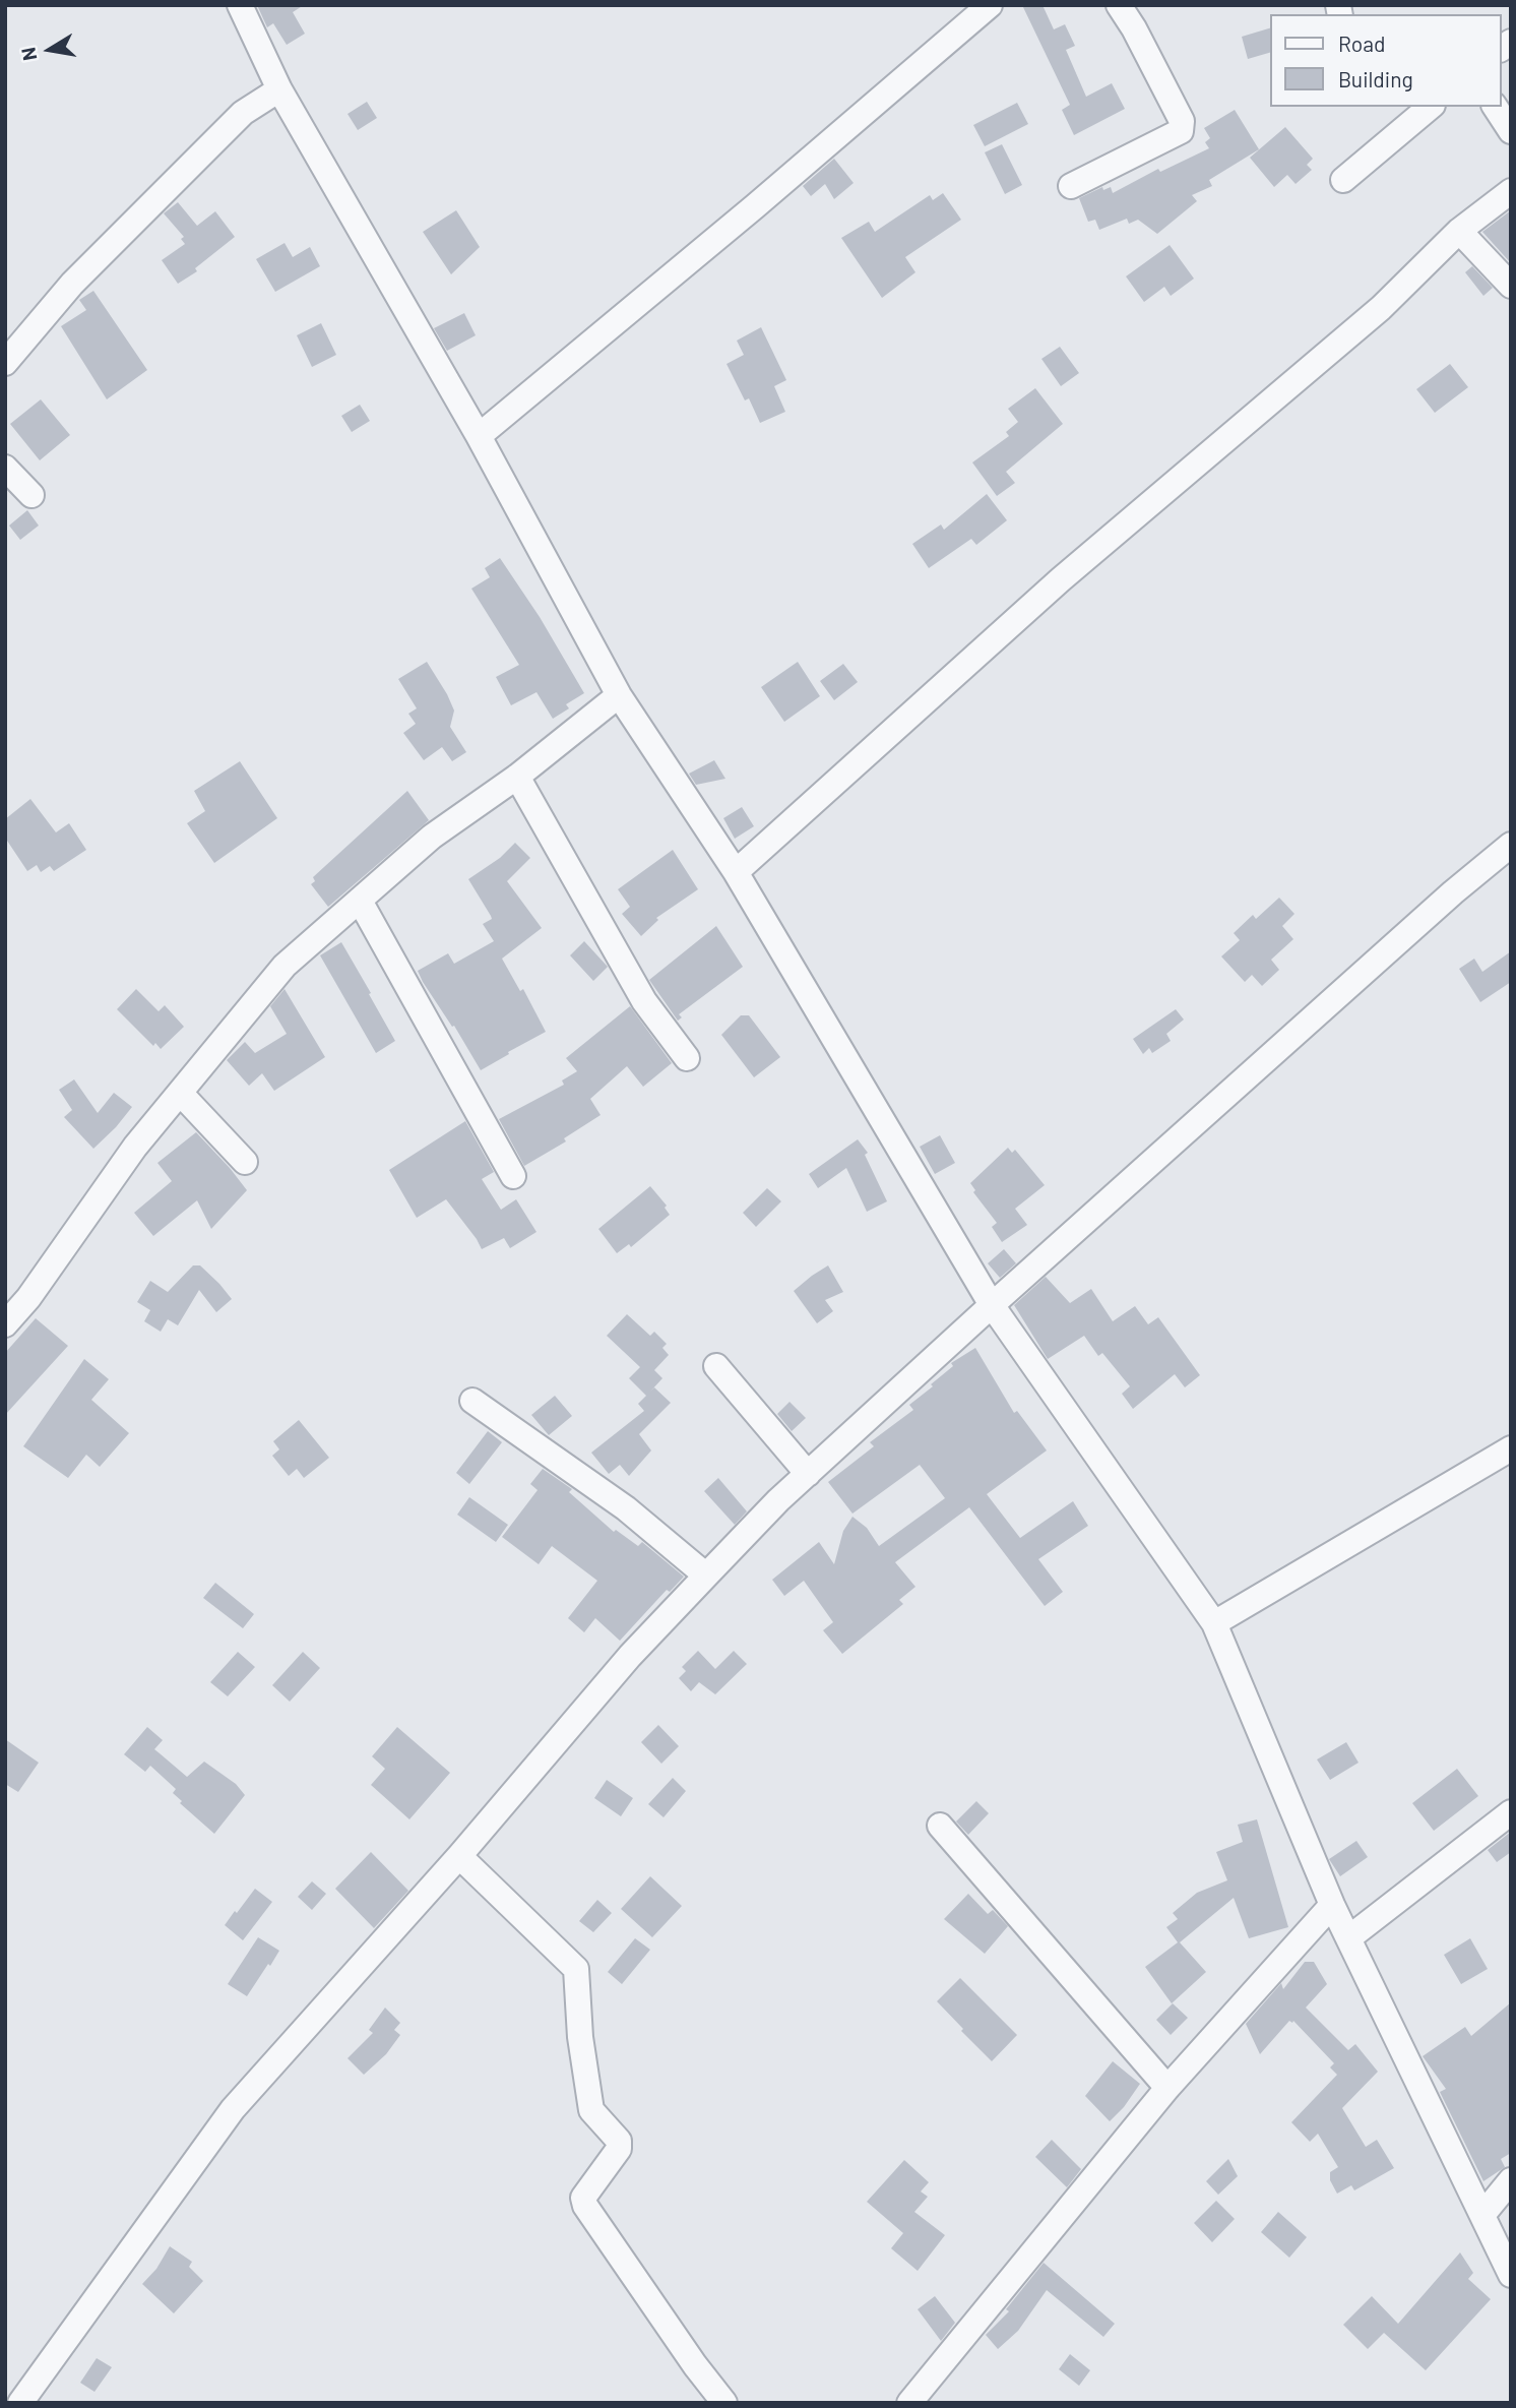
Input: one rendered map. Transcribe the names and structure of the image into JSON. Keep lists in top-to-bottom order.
{
  "legend": ["Road", "Building"],
  "north": "left"
}
